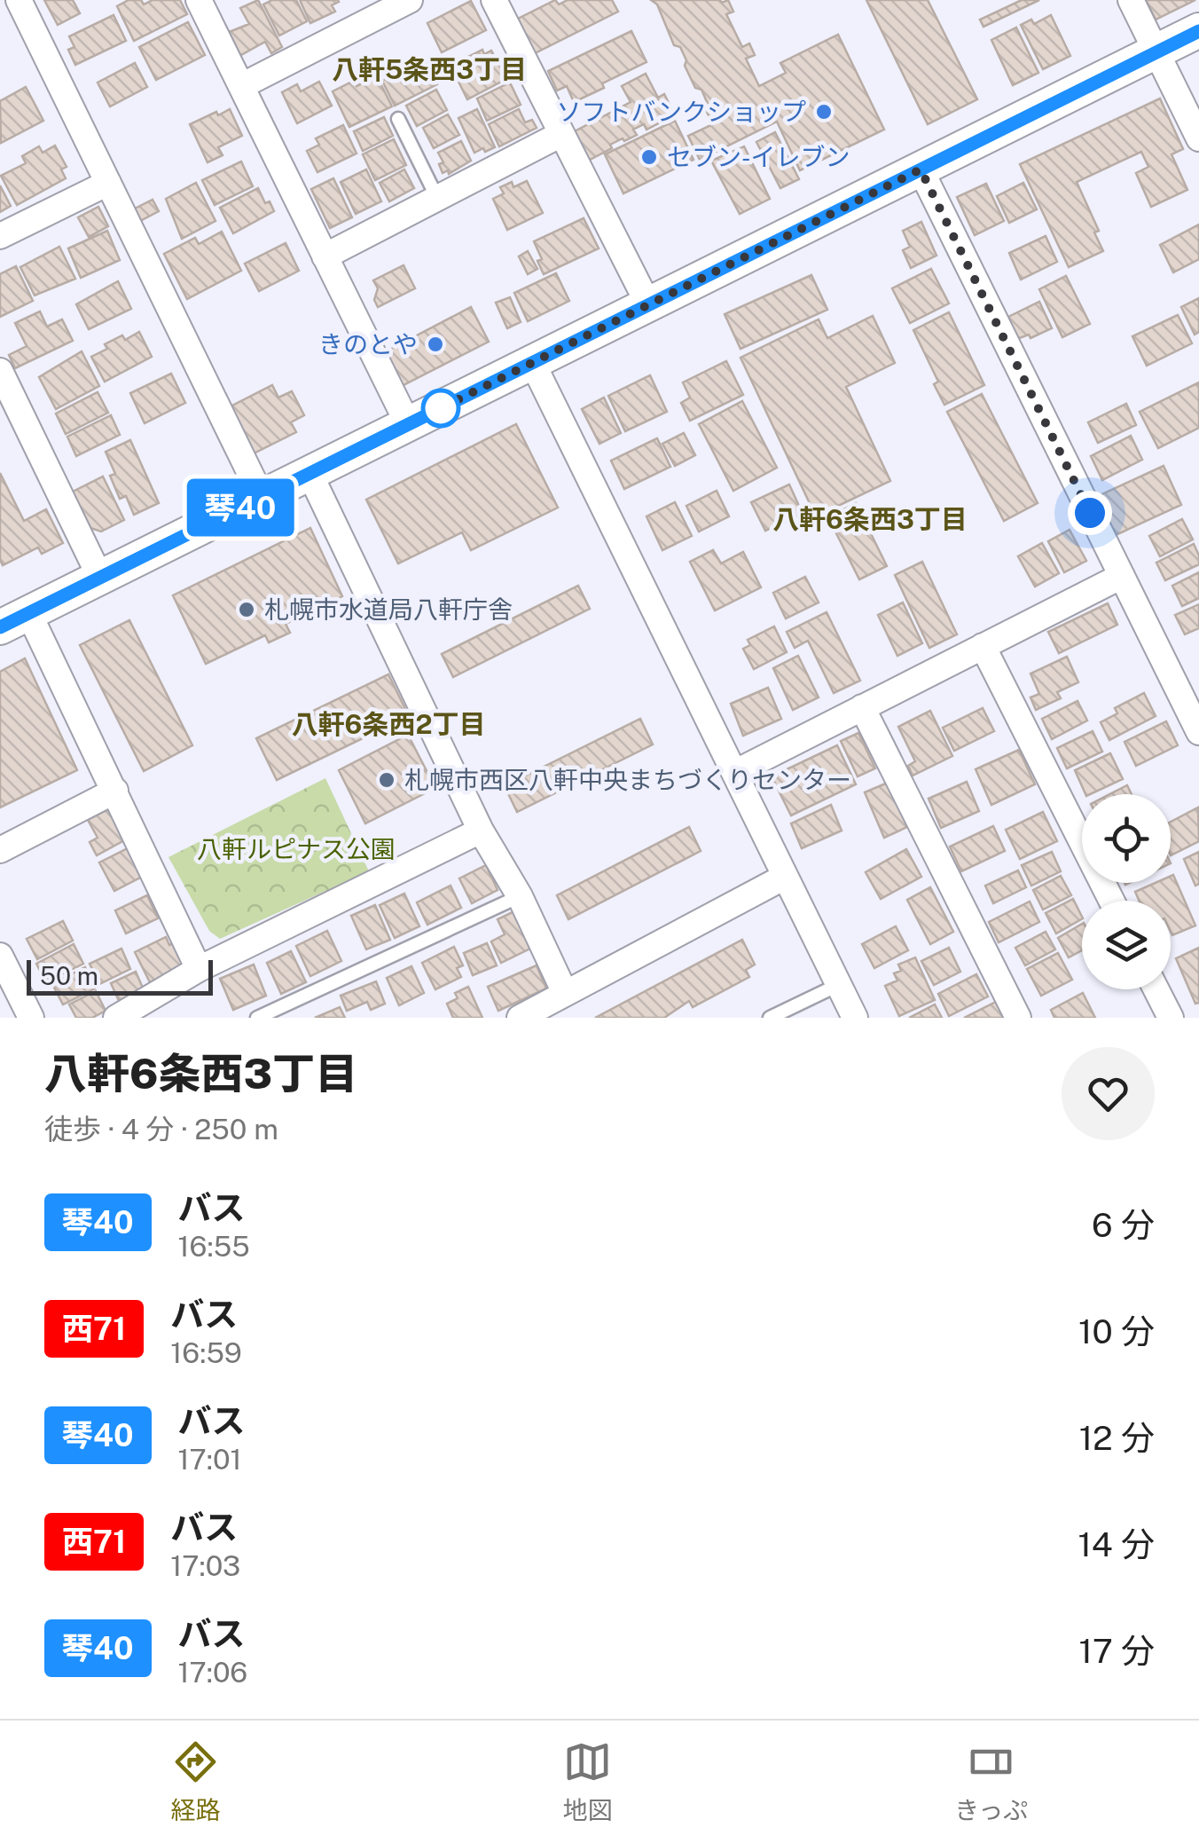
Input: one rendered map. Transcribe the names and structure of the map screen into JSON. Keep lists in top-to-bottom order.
{
  "districts": ["八軒5条西3丁目", "八軒6条西3丁目", "八軒6条西2丁目"],
  "parks": ["八軒ルピナス公園"],
  "places": [
    "ソフトバンクショップ",
    "セブン-イレブン",
    "きのとや",
    "札幌市水道局八軒庁舎",
    "札幌市西区八軒中央まちづくりセンター"
  ],
  "lines": ["bus line 琴40"],
  "scale_bar": "50 m",
  "page": {
    "on_map": "琴40",
    "scale": "50 m",
    "heading": ["八軒6条西3丁目", "徒歩 · 4 分 · 250 m"],
    "list": [
      {
        "mark": "琴40",
        "name": "バス",
        "note": "16:55",
        "value": "6 分"
      },
      {
        "mark": "西71",
        "name": "バス",
        "note": "16:59",
        "value": "10 分"
      },
      {
        "mark": "琴40",
        "name": "バス",
        "note": "17:01",
        "value": "12 分"
      },
      {
        "mark": "西71",
        "name": "バス",
        "note": "17:03",
        "value": "14 分"
      },
      {
        "mark": "琴40",
        "name": "バス",
        "note": "17:06",
        "value": "17 分"
      }
    ],
    "tabs": ["経路", "地図", "きっぷ"]
  }
}
